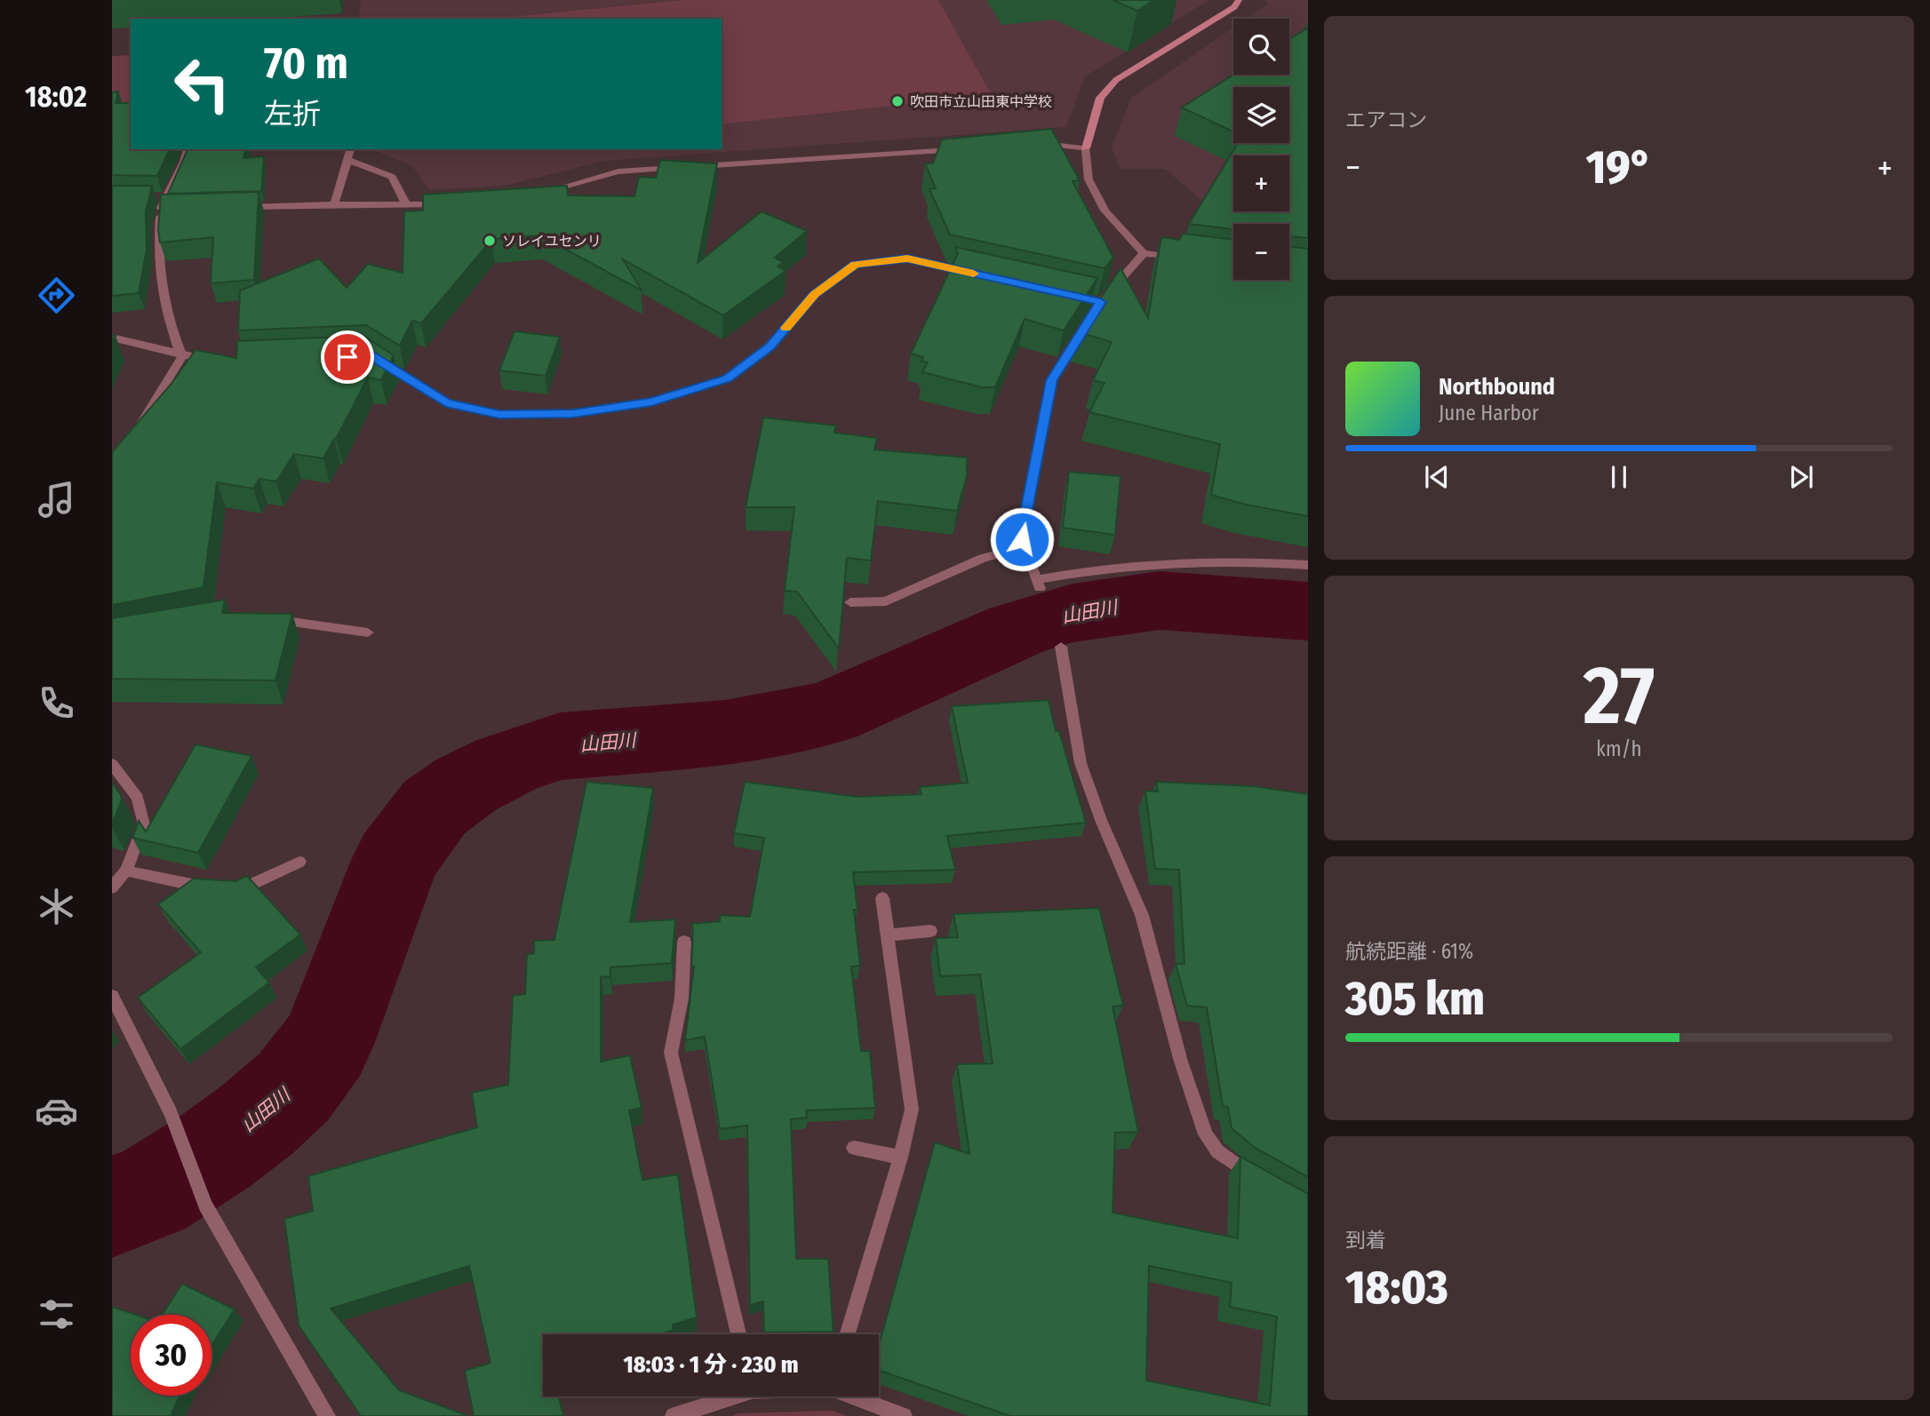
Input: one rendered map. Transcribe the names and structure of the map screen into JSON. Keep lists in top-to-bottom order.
{
  "water": ["山田川"],
  "places": ["吹田市立山田東中学校", "ソレイユセンリ"],
  "page": {
    "tabs": "18:02",
    "tile": [
      "エアコン",
      ["27", "km/h"],
      ["航続距離 · 61%", "305 km"],
      ["到着", "18:03"]
    ],
    "map_buttons": ["+", "−"],
    "turn": ["70 m", "左折"],
    "heat": ["−", "19°", "+"],
    "song": ["Northbound", "June Harbor"],
    "limit": "30",
    "trip": "18:03 · 1 分 · 230 m"
  }
}
